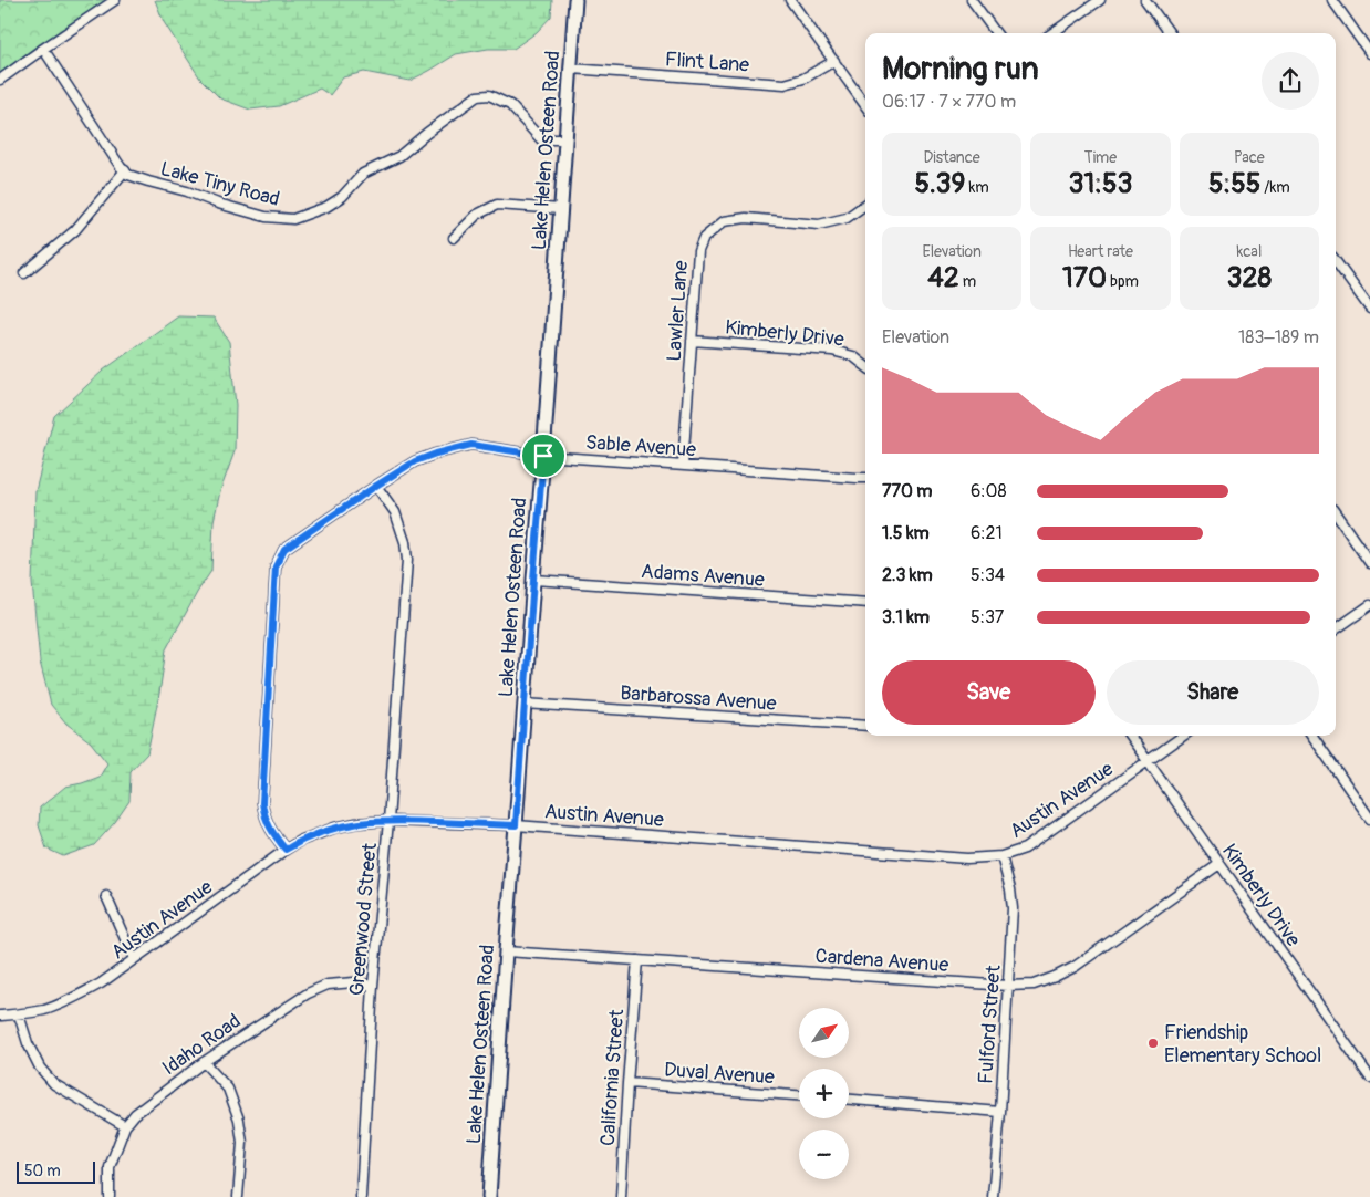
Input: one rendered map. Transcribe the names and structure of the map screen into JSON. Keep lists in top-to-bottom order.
{
  "streets": {
    "street": [
      "Flint Lane",
      "Lake Helen Osteen Road",
      "Lake Tiny Road",
      "Lawler Lane",
      "Kimberly Drive",
      "Sable Avenue",
      "Adams Avenue",
      "Barbarossa Avenue",
      "Austin Avenue",
      "Greenwood Street",
      "Cardena Avenue",
      "Fulford Street",
      "Idaho Road",
      "Duval Avenue",
      "California Street"
    ]
  },
  "crossings": [
    ["Flint Lane", "Lake Helen Osteen Road"],
    ["Lake Helen Osteen Road", "Lake Tiny Road"],
    ["Lake Helen Osteen Road", "Sable Avenue"],
    ["Lake Helen Osteen Road", "Adams Avenue"],
    ["Lake Helen Osteen Road", "Barbarossa Avenue"],
    ["Lake Helen Osteen Road", "Austin Avenue"],
    ["Lake Helen Osteen Road", "Cardena Avenue"],
    ["Lawler Lane", "Kimberly Drive"],
    ["Lawler Lane", "Sable Avenue"],
    ["Kimberly Drive", "Austin Avenue"],
    ["Kimberly Drive", "Cardena Avenue"],
    ["Sable Avenue", "Austin Avenue"],
    ["Sable Avenue", "Greenwood Street"],
    ["Austin Avenue", "Greenwood Street"],
    ["Austin Avenue", "Fulford Street"],
    ["Greenwood Street", "Idaho Road"],
    ["Cardena Avenue", "Fulford Street"],
    ["Cardena Avenue", "California Street"],
    ["Duval Avenue", "California Street"]
  ],
  "places": ["Friendship Elementary School"],
  "scale_bar": "50 m",
  "north": "top right",
  "page": {
    "heading": ["Morning run", "06:17 · 7 × 770 m"],
    "stats": [
      ["Distance", "5.39 km"],
      ["Time", "31:53"],
      ["Pace", "5:55 /km"],
      ["Elevation", "42 m"],
      ["Heart rate", "170 bpm"],
      ["kcal", "328"]
    ],
    "chart": ["Elevation", "183–189 m"],
    "list": [
      {
        "name": "770 m",
        "note": "6:08"
      },
      {
        "name": "1.5 km",
        "note": "6:21"
      },
      {
        "name": "2.3 km",
        "note": "5:34"
      },
      {
        "name": "3.1 km",
        "note": "5:37"
      }
    ],
    "buttons": ["Save", "Share"],
    "map_buttons": ["+", "−"],
    "scale": "50 m"
  }
}
